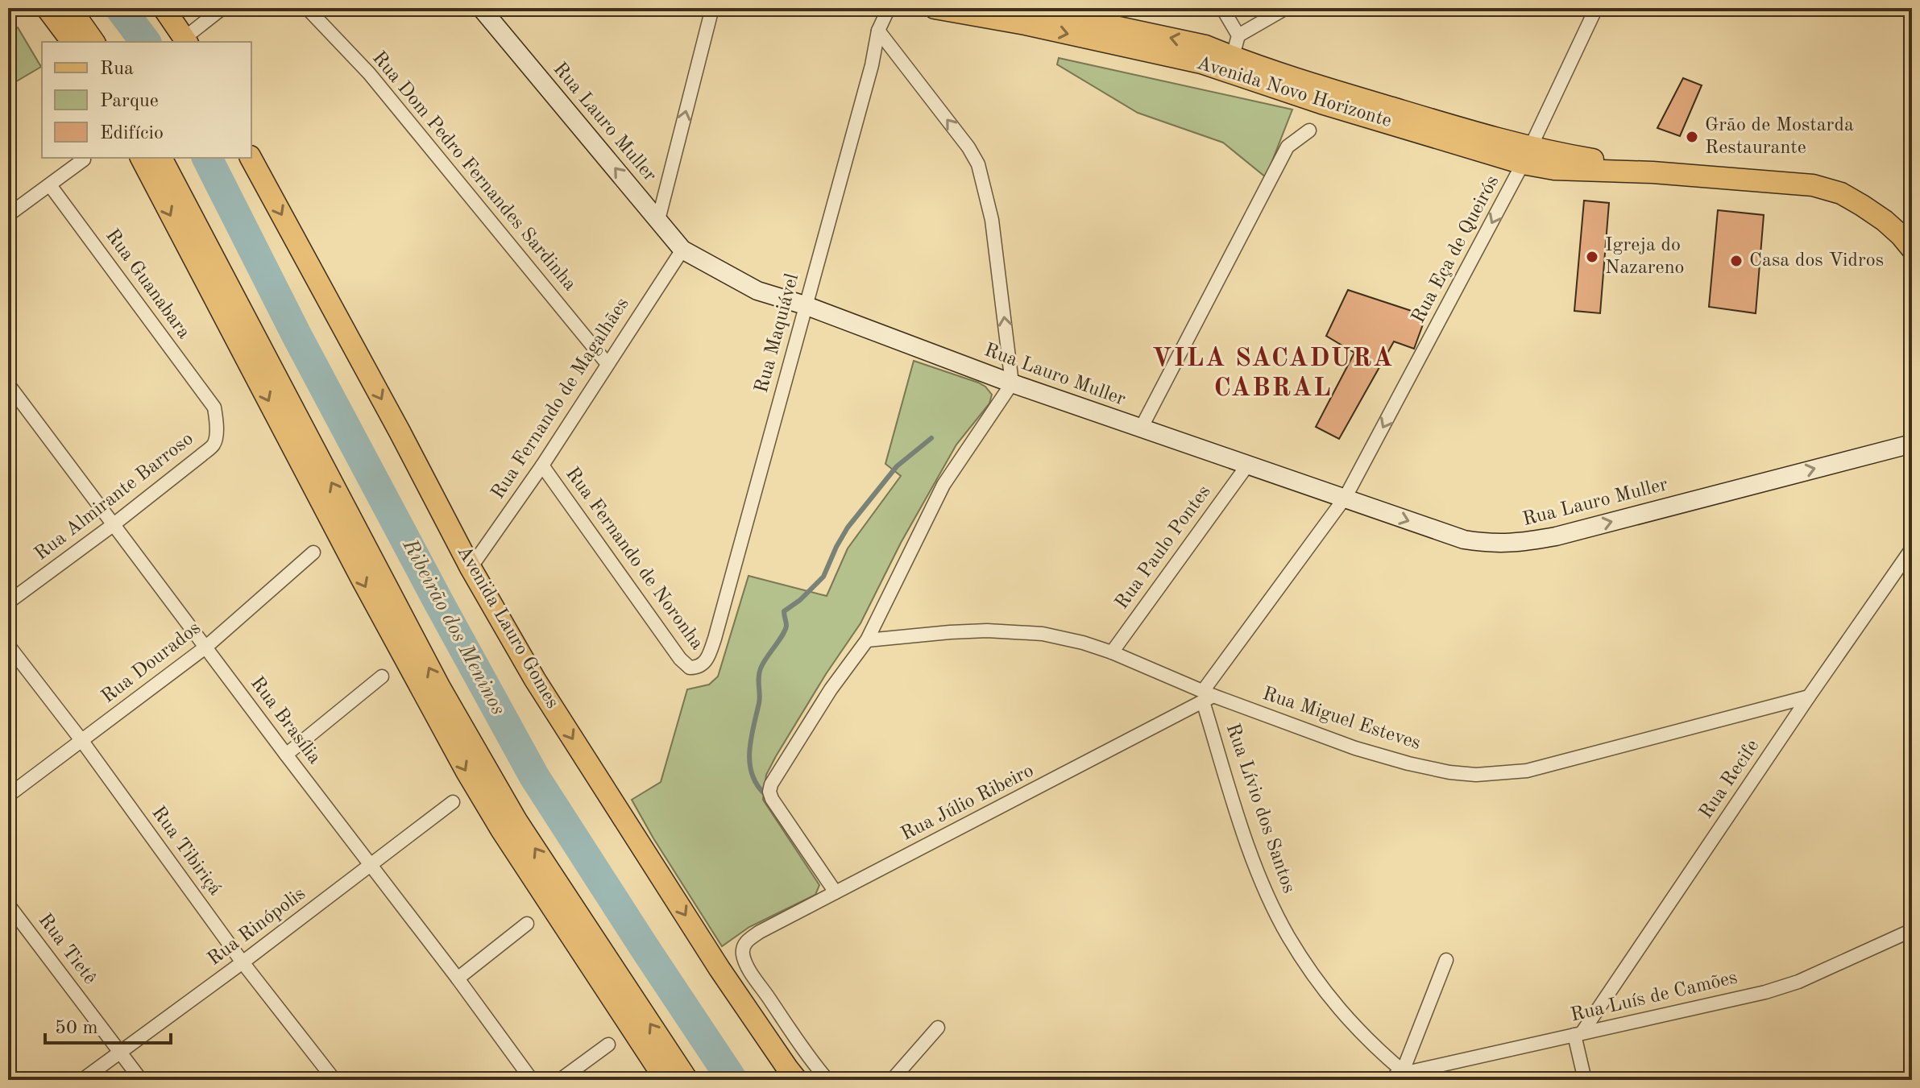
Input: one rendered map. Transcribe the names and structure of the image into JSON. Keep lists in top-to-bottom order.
{
  "streets": {
    "main road": ["Avenida Novo Horizonte", "Avenida Lauro Gomes"],
    "street": [
      "Rua Lauro Muller",
      "Rua Dom Pedro Fernandes Sardinha",
      "Rua Eça de Queirós",
      "Rua Guanabara",
      "Rua Maquiável",
      "Rua Fernando de Magalhães",
      "Rua Almirante Barroso",
      "Rua Paulo Pontes",
      "Rua Fernando de Noronha",
      "Rua Dourados",
      "Rua Miguel Esteves",
      "Rua Brasília",
      "Rua Recife",
      "Rua Júlio Ribeiro",
      "Rua Lívio dos Santos",
      "Rua Tibiriçá",
      "Rua Rinópolis",
      "Rua Tietê",
      "Rua Luís de Camões"
    ]
  },
  "crossings": [
    ["Avenida Novo Horizonte", "Rua Eça de Queirós"],
    ["Rua Lauro Muller", "Rua Eça de Queirós"],
    ["Rua Lauro Muller", "Rua Maquiável"],
    ["Rua Lauro Muller", "Rua Fernando de Magalhães"],
    ["Rua Lauro Muller", "Rua Paulo Pontes"],
    ["Rua Dom Pedro Fernandes Sardinha", "Rua Fernando de Magalhães"],
    ["Rua Eça de Queirós", "Rua Miguel Esteves"],
    ["Rua Eça de Queirós", "Rua Júlio Ribeiro"],
    ["Rua Eça de Queirós", "Rua Lívio dos Santos"],
    ["Rua Guanabara", "Rua Almirante Barroso"],
    ["Rua Maquiável", "Rua Fernando de Noronha"],
    ["Rua Fernando de Magalhães", "Rua Fernando de Noronha"],
    ["Rua Fernando de Magalhães", "Avenida Lauro Gomes"],
    ["Rua Almirante Barroso", "Rua Brasília"],
    ["Rua Paulo Pontes", "Rua Miguel Esteves"],
    ["Rua Dourados", "Rua Brasília"],
    ["Rua Dourados", "Rua Tibiriçá"],
    ["Rua Miguel Esteves", "Rua Recife"],
    ["Rua Miguel Esteves", "Rua Júlio Ribeiro"],
    ["Rua Miguel Esteves", "Rua Lívio dos Santos"],
    ["Rua Brasília", "Rua Rinópolis"],
    ["Rua Recife", "Rua Luís de Camões"],
    ["Rua Júlio Ribeiro", "Rua Lívio dos Santos"],
    ["Rua Lívio dos Santos", "Rua Luís de Camões"],
    ["Rua Tibiriçá", "Rua Rinópolis"],
    ["Rua Rinópolis", "Rua Tietê"]
  ],
  "one_way": ["Rua Eça de Queirós"],
  "districts": ["VILA SACADURA CABRAL"],
  "water": ["Ribeirão dos Meninos"],
  "places": ["Grão de Mostarda Restaurante", "Igreja do Nazareno", "Casa dos Vidros"],
  "legend": ["Rua", "Parque", "Edifício"],
  "scale_bar": "50 m"
}
